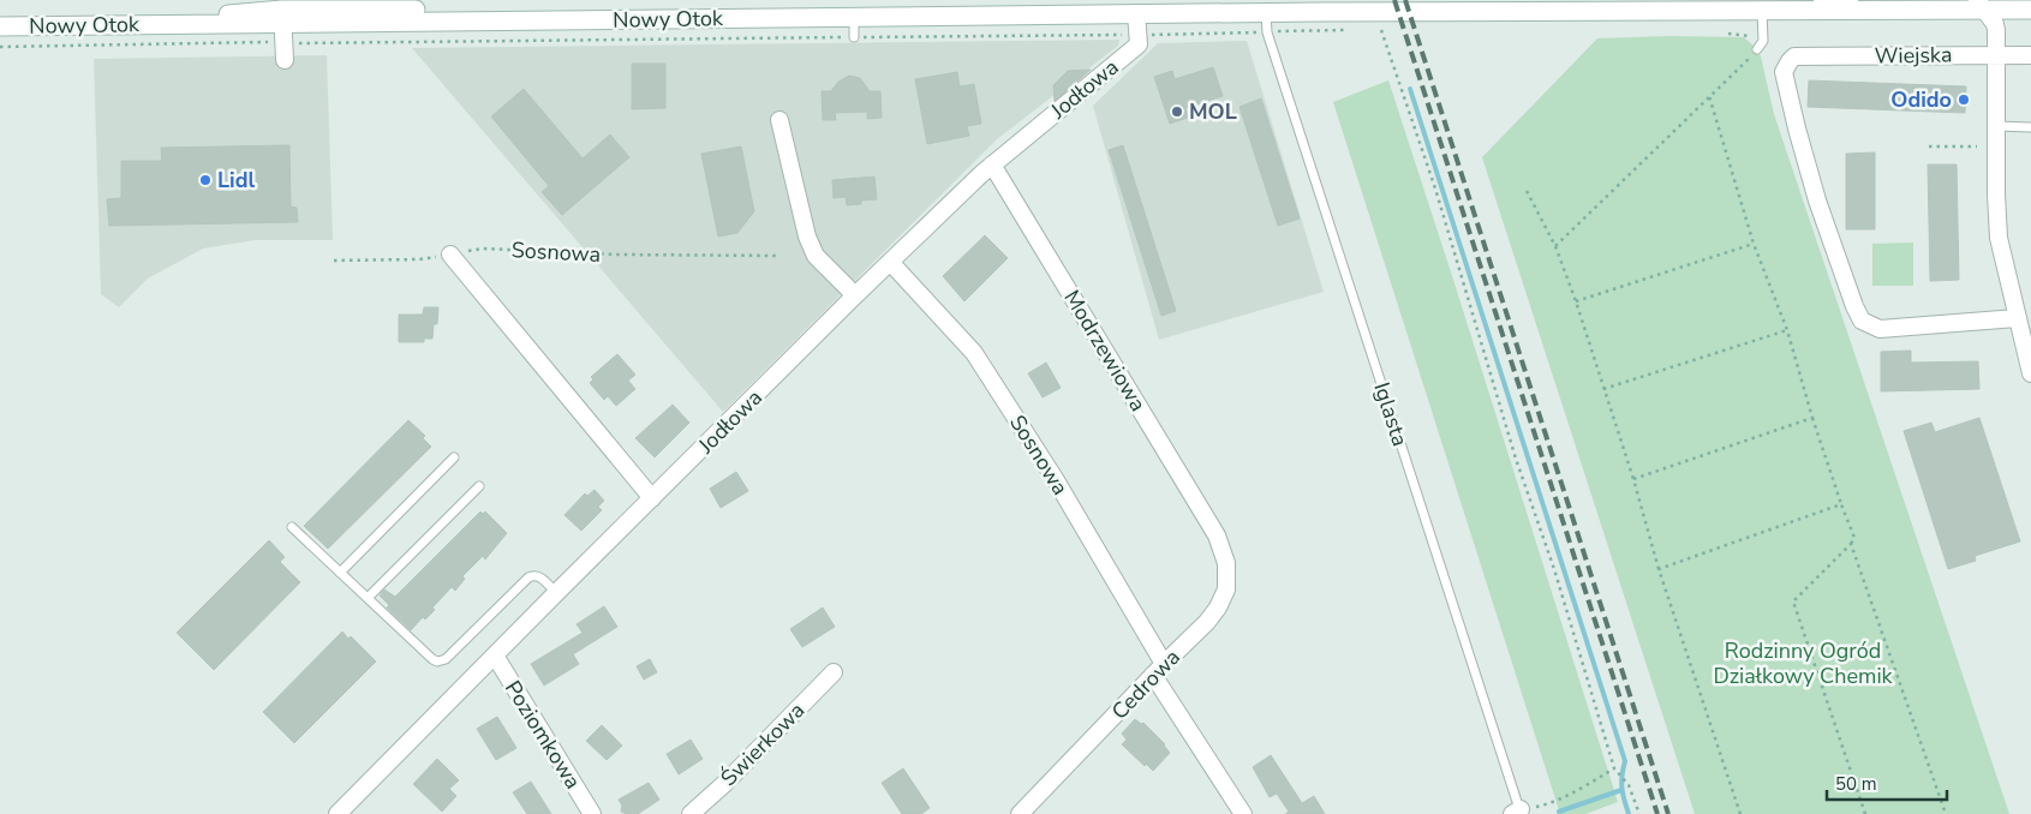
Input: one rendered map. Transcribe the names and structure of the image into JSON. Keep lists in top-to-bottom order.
{
  "streets": {
    "main road": ["Nowy Otok"],
    "street": [
      "Wiejska",
      "Jodłowa",
      "Sosnowa",
      "Modrzewiowa",
      "Cedrowa",
      "Poziomkowa",
      "Świerkowa"
    ],
    "lane": ["Iglasta"]
  },
  "crossings": [
    ["Nowy Otok", "Jodłowa"],
    ["Nowy Otok", "Iglasta"],
    ["Jodłowa", "Sosnowa"],
    ["Jodłowa", "Modrzewiowa"],
    ["Jodłowa", "Poziomkowa"],
    ["Sosnowa", "Cedrowa"],
    ["Modrzewiowa", "Cedrowa"]
  ],
  "parks": ["Rodzinny Ogród Działkowy Chemik"],
  "places": ["Odido", "MOL", "Lidl"],
  "scale_bar": "50 m"
}
